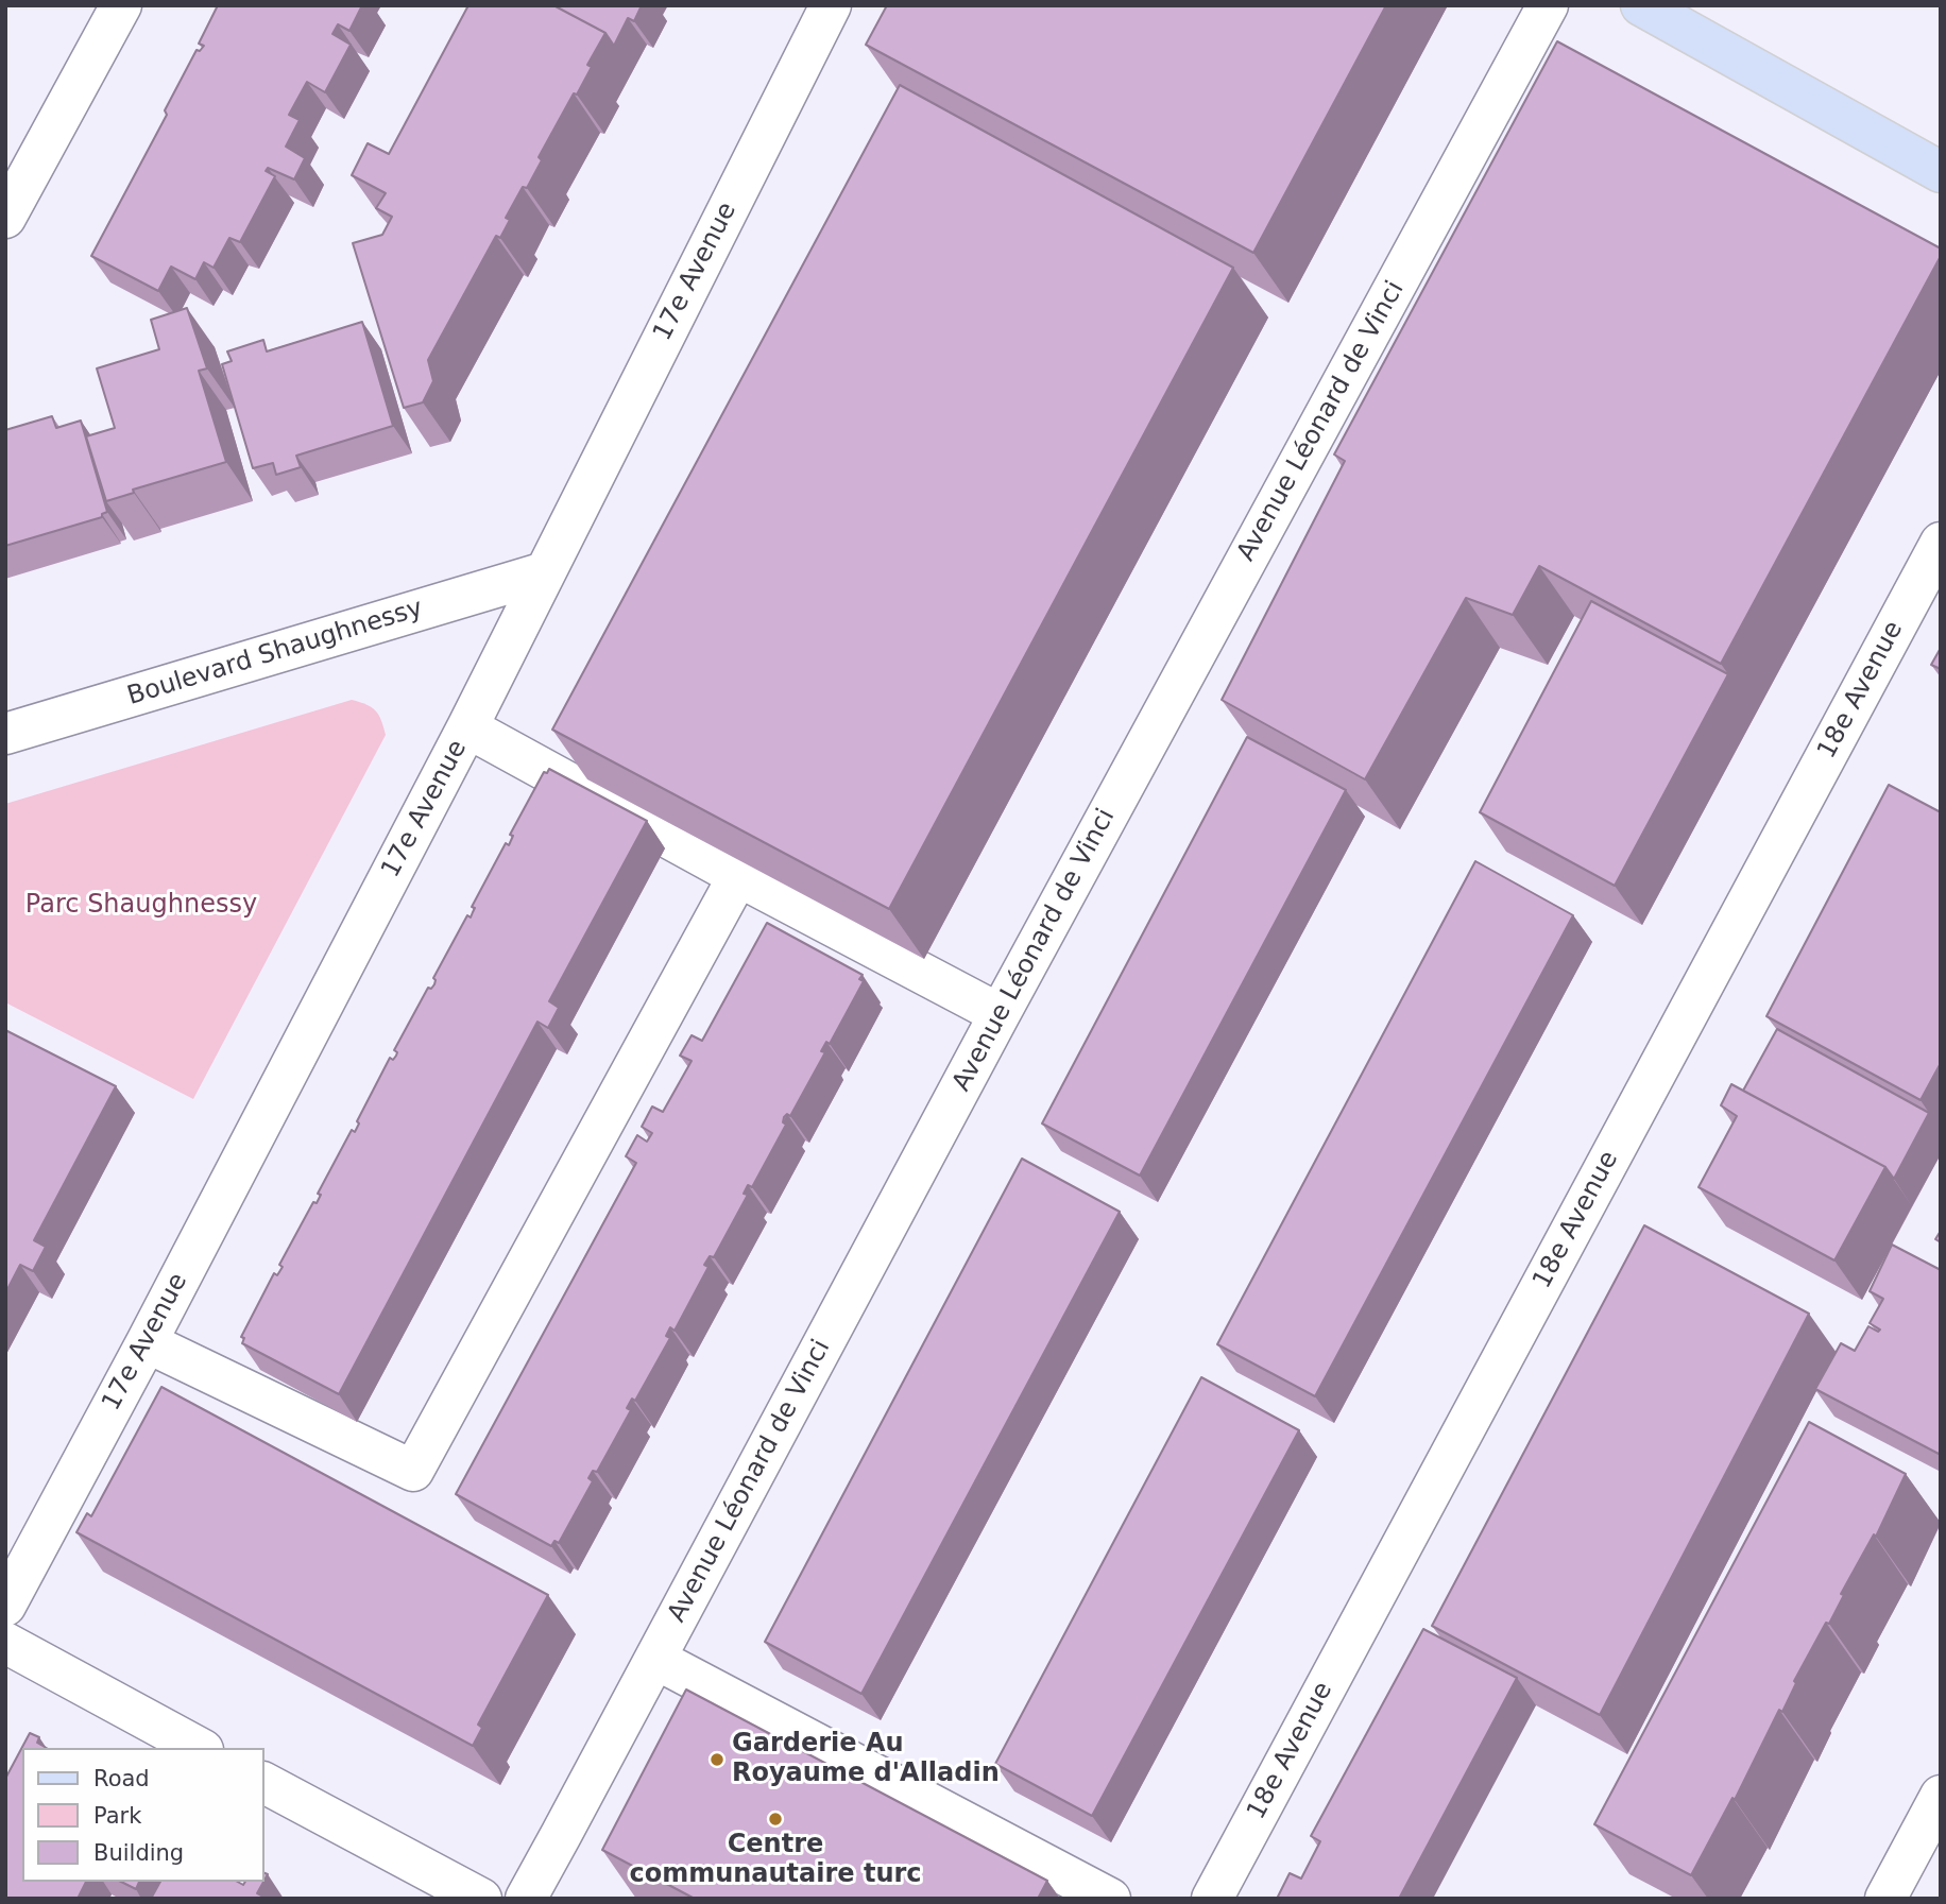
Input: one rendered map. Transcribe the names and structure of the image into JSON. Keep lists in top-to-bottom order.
{
  "streets": {
    "street": [
      "17e Avenue",
      "Avenue Léonard de Vinci",
      "Boulevard Shaughnessy",
      "18e Avenue"
    ]
  },
  "crossings": [
    ["17e Avenue", "Boulevard Shaughnessy"]
  ],
  "parks": ["Parc Shaughnessy"],
  "places": ["Garderie Au Royaume d'Alladin", "Centre communautaire turc"],
  "legend": ["Road", "Park", "Building"]
}
